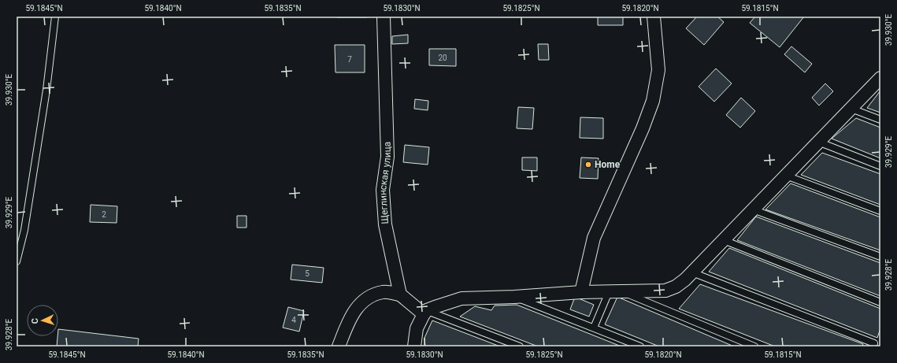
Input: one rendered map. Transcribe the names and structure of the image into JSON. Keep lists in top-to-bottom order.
{
  "streets": {
    "street": ["Щеглинская улица"]
  },
  "places": ["Home"],
  "house_numbers": [
    "20",
    "7",
    "2",
    "5",
    "4"
  ],
  "north": "left",
  "coordinates": [
    "59.1845°N",
    "59.1840°N",
    "59.1835°N",
    "59.1830°N",
    "59.1825°N",
    "59.1820°N",
    "59.1815°N",
    "39.930°E",
    "39.929°E",
    "39.928°E"
  ]
}
